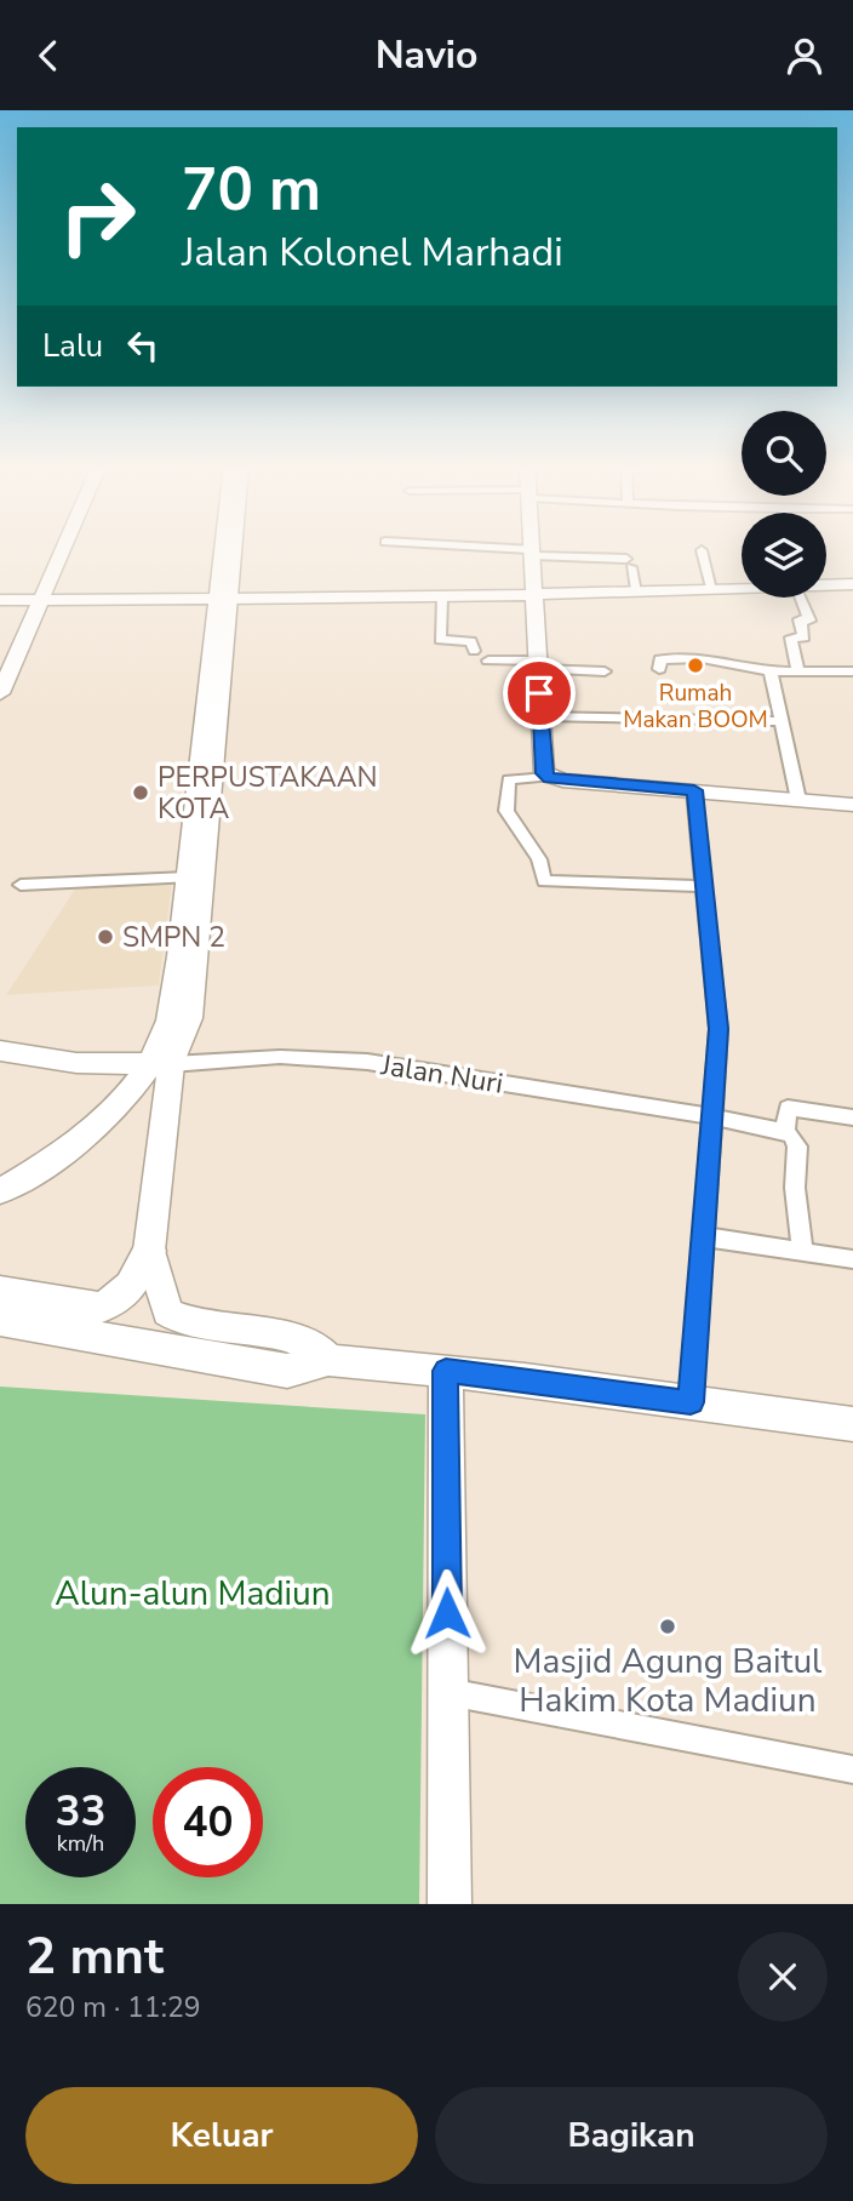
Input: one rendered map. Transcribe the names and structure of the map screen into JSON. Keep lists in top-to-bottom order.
{
  "streets": {
    "street": ["Jalan Nuri"]
  },
  "parks": ["Alun-alun Madiun"],
  "places": [
    "Rumah Makan BOOM",
    "PERPUSTAKAAN KOTA",
    "SMPN 2",
    "Masjid Agung Baitul Hakim Kota Madiun"
  ],
  "page": {
    "header": "Navio",
    "turn": ["70 m", "Jalan Kolonel Marhadi"],
    "then": "Lalu",
    "speed": "33 km/h",
    "limit": "40",
    "heading": ["2 mnt", "620 m · 11:29"],
    "buttons": ["Keluar", "Bagikan"]
  }
}
